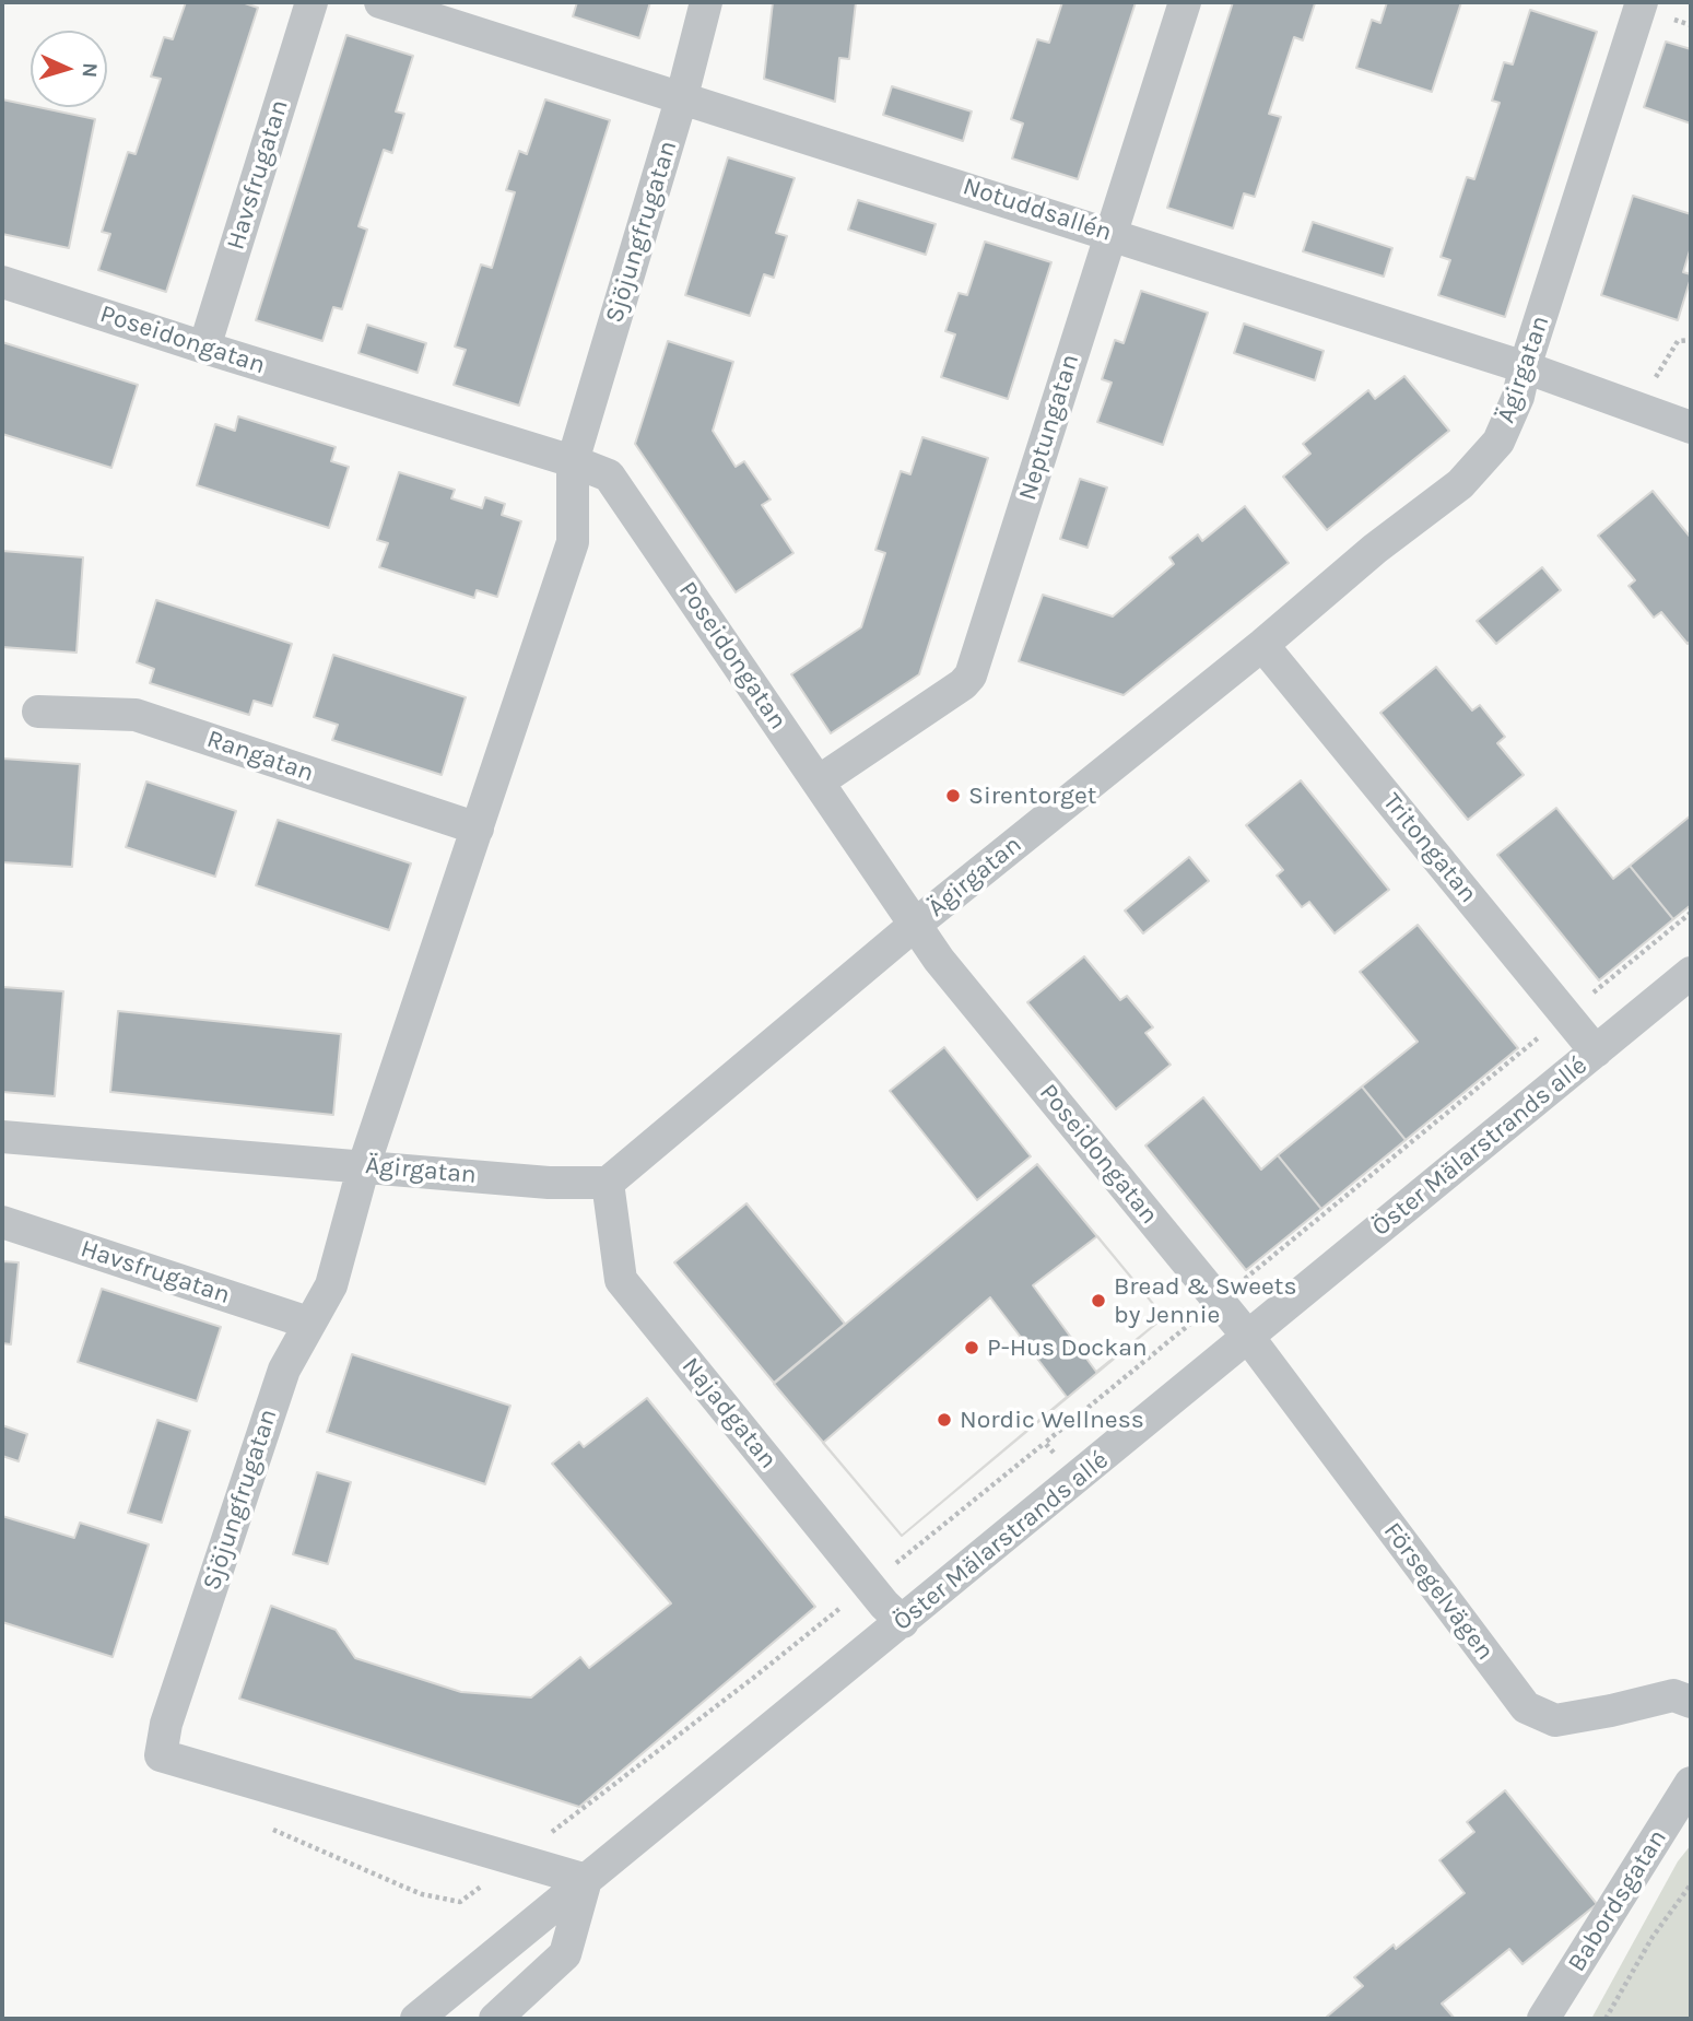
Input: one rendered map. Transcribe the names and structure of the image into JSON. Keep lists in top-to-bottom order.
{
  "streets": {
    "street": [
      "Havsfrugatan",
      "Notuddsallén",
      "Sjöjungfrugatan",
      "Poseidongatan",
      "Ägirgatan",
      "Neptungatan",
      "Rangatan",
      "Tritongatan",
      "Öster Mälarstrands allé",
      "Najadgatan",
      "Försegelvägen",
      "Babordsgatan"
    ]
  },
  "crossings": [
    ["Havsfrugatan", "Sjöjungfrugatan"],
    ["Havsfrugatan", "Poseidongatan"],
    ["Notuddsallén", "Sjöjungfrugatan"],
    ["Notuddsallén", "Ägirgatan"],
    ["Notuddsallén", "Neptungatan"],
    ["Sjöjungfrugatan", "Poseidongatan"],
    ["Sjöjungfrugatan", "Ägirgatan"],
    ["Sjöjungfrugatan", "Rangatan"],
    ["Sjöjungfrugatan", "Öster Mälarstrands allé"],
    ["Poseidongatan", "Ägirgatan"],
    ["Poseidongatan", "Neptungatan"],
    ["Poseidongatan", "Öster Mälarstrands allé"],
    ["Poseidongatan", "Försegelvägen"],
    ["Ägirgatan", "Tritongatan"],
    ["Ägirgatan", "Najadgatan"],
    ["Tritongatan", "Öster Mälarstrands allé"],
    ["Öster Mälarstrands allé", "Najadgatan"],
    ["Öster Mälarstrands allé", "Försegelvägen"]
  ],
  "places": [
    "Sirentorget",
    "Bread & Sweets by Jennie",
    "P-Hus Dockan",
    "Nordic Wellness"
  ],
  "north": "right"
}
